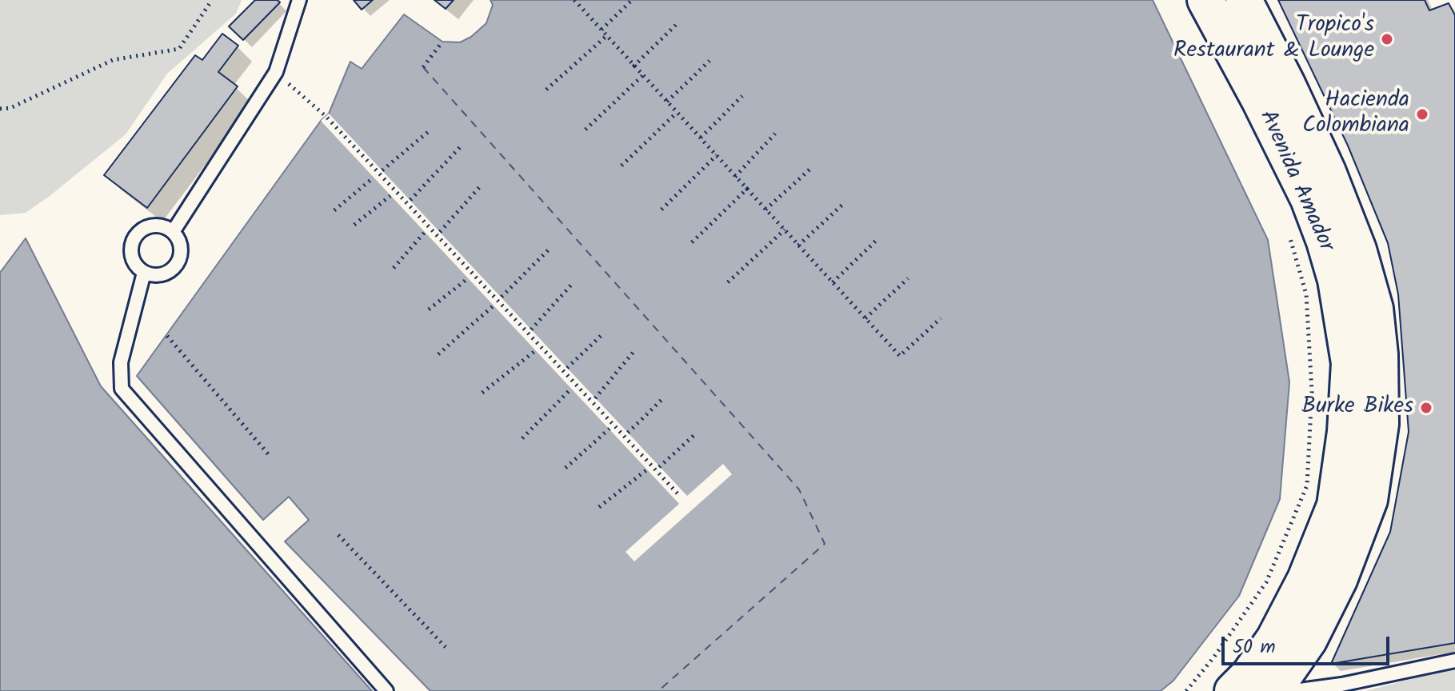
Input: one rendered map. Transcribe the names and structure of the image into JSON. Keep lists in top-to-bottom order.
{
  "streets": {
    "main road": ["Avenida Amador"]
  },
  "places": ["Tropico's Restaurant & Lounge", "Hacienda Colombiana", "Burke Bikes"],
  "scale_bar": "50 m"
}
